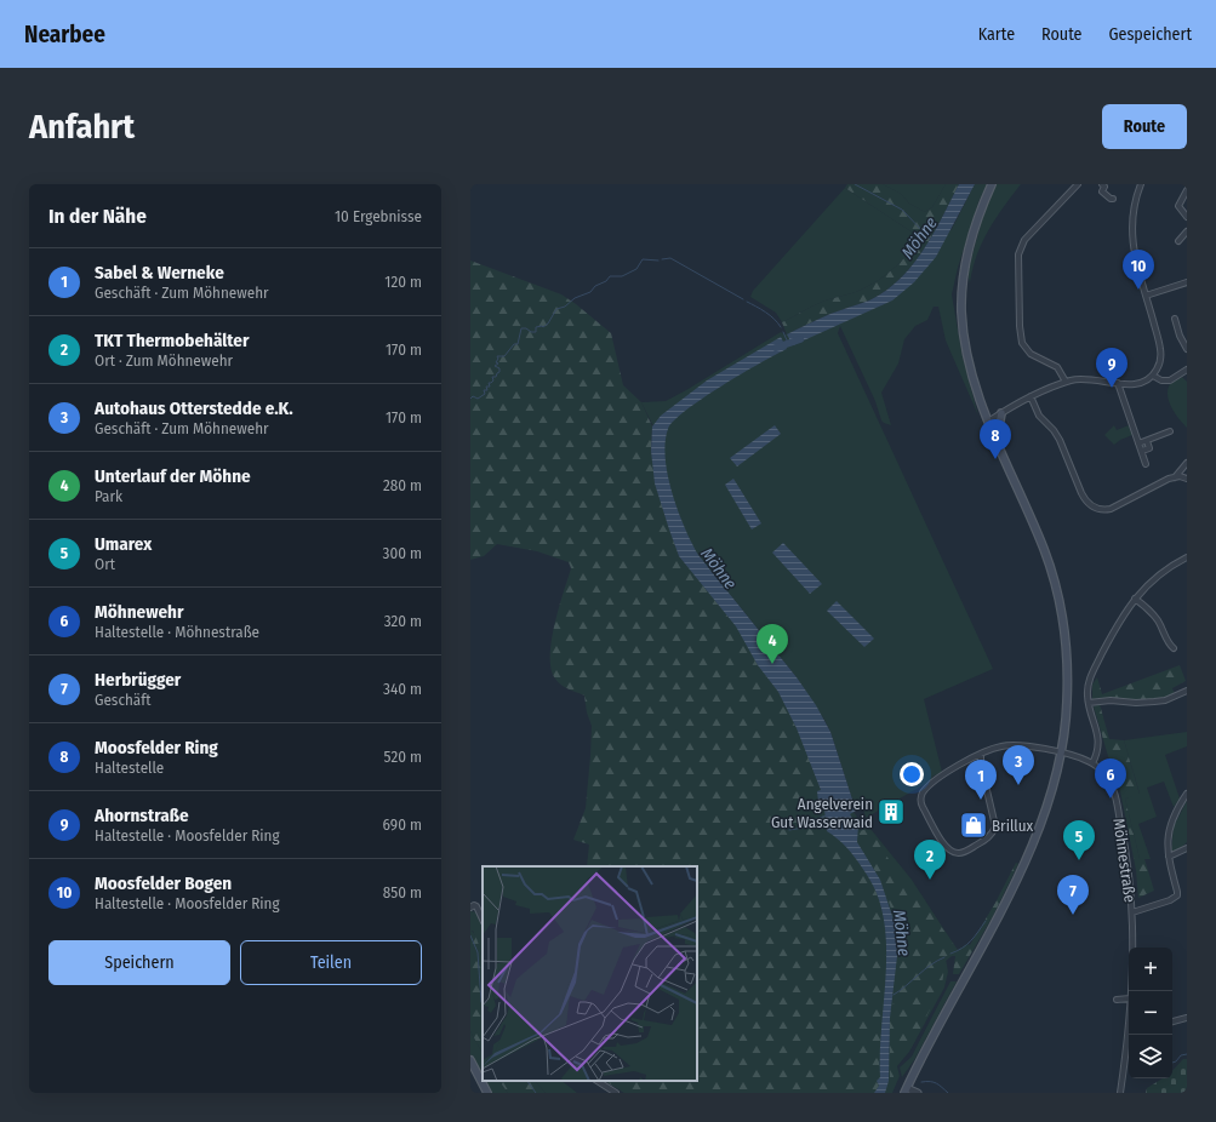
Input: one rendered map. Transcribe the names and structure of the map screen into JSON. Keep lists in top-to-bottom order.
{
  "streets": {
    "street": ["Möhnestraße"]
  },
  "water": ["Möhne"],
  "places": {
    "building": ["Angelverein Gut Wasserwaid"],
    "shop": ["Brillux"]
  },
  "page": {
    "header": "Nearbee",
    "nav": ["Karte", "Route", "Gespeichert"],
    "buttons": [
      "Route",
      ["Speichern", "Teilen"]
    ],
    "title": "Anfahrt",
    "heading": ["In der Nähe", "10 Ergebnisse"],
    "list": [
      {
        "mark": "1",
        "name": "Sabel & Werneke",
        "note": "Geschäft · Zum Möhnewehr",
        "value": "120 m"
      },
      {
        "mark": "2",
        "name": "TKT Thermobehälter",
        "note": "Ort · Zum Möhnewehr",
        "value": "170 m"
      },
      {
        "mark": "3",
        "name": "Autohaus Otterstedde e.K.",
        "note": "Geschäft · Zum Möhnewehr",
        "value": "170 m"
      },
      {
        "mark": "4",
        "name": "Unterlauf der Möhne",
        "note": "Park",
        "value": "280 m"
      },
      {
        "mark": "5",
        "name": "Umarex",
        "note": "Ort",
        "value": "300 m"
      },
      {
        "mark": "6",
        "name": "Möhnewehr",
        "note": "Haltestelle · Möhnestraße",
        "value": "320 m"
      },
      {
        "mark": "7",
        "name": "Herbrügger",
        "note": "Geschäft",
        "value": "340 m"
      },
      {
        "mark": "8",
        "name": "Moosfelder Ring",
        "note": "Haltestelle",
        "value": "520 m"
      },
      {
        "mark": "9",
        "name": "Ahornstraße",
        "note": "Haltestelle · Moosfelder Ring",
        "value": "690 m"
      },
      {
        "mark": "10",
        "name": "Moosfelder Bogen",
        "note": "Haltestelle · Moosfelder Ring",
        "value": "850 m"
      }
    ],
    "pins": [
      "10",
      "9",
      "8",
      "4",
      "3",
      "6",
      "1",
      "5",
      "2",
      "7"
    ],
    "map_buttons": ["+", "−"]
  }
}
